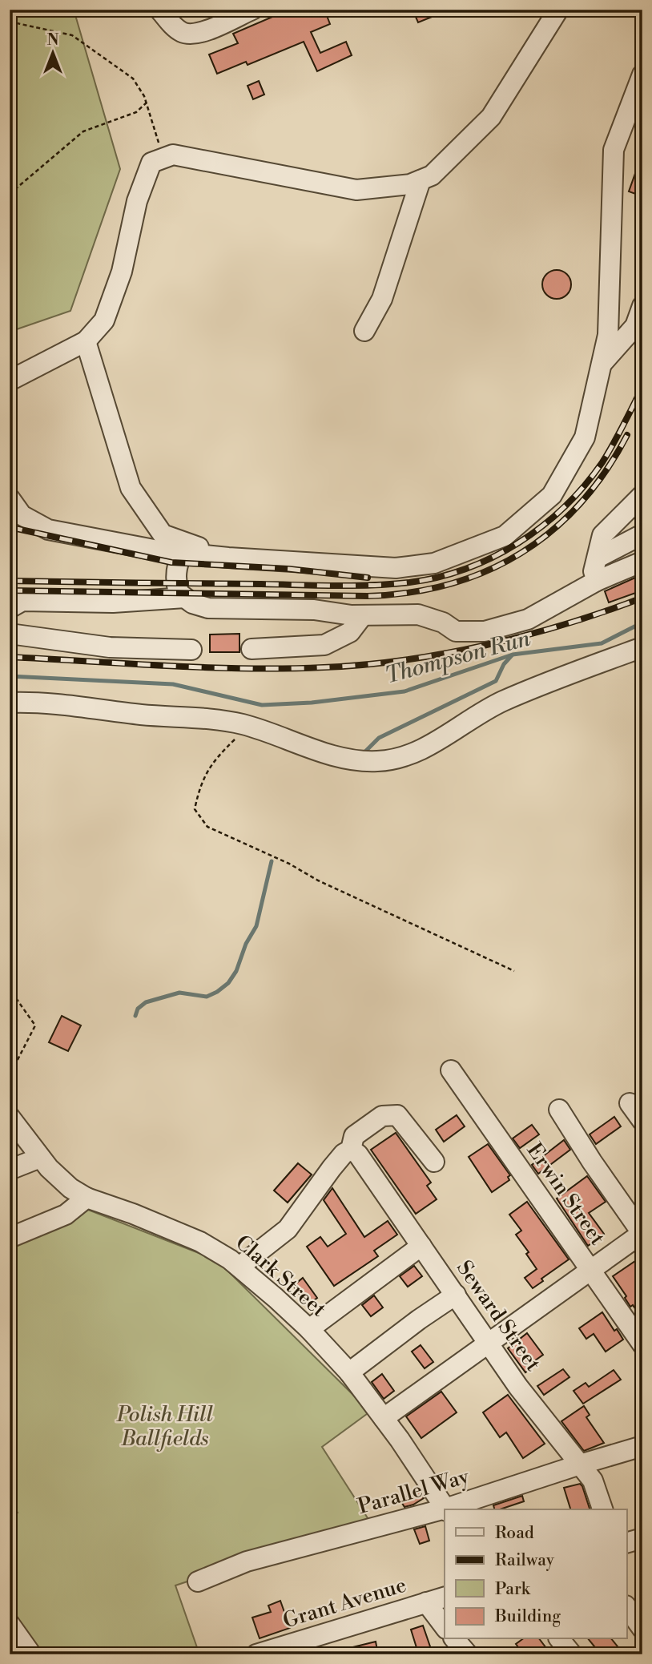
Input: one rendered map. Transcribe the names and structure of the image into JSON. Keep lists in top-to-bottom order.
{
  "streets": {
    "street": [
      "Erwin Street",
      "Clark Street",
      "Seward Street",
      "Parallel Way",
      "Grant Avenue"
    ]
  },
  "crossings": [
    ["Clark Street", "Parallel Way"],
    ["Seward Street", "Parallel Way"]
  ],
  "water": ["Thompson Run"],
  "parks": ["Polish Hill Ballfields"],
  "legend": [
    "Road",
    "Railway",
    "Park",
    "Building"
  ],
  "north": "top"
}
